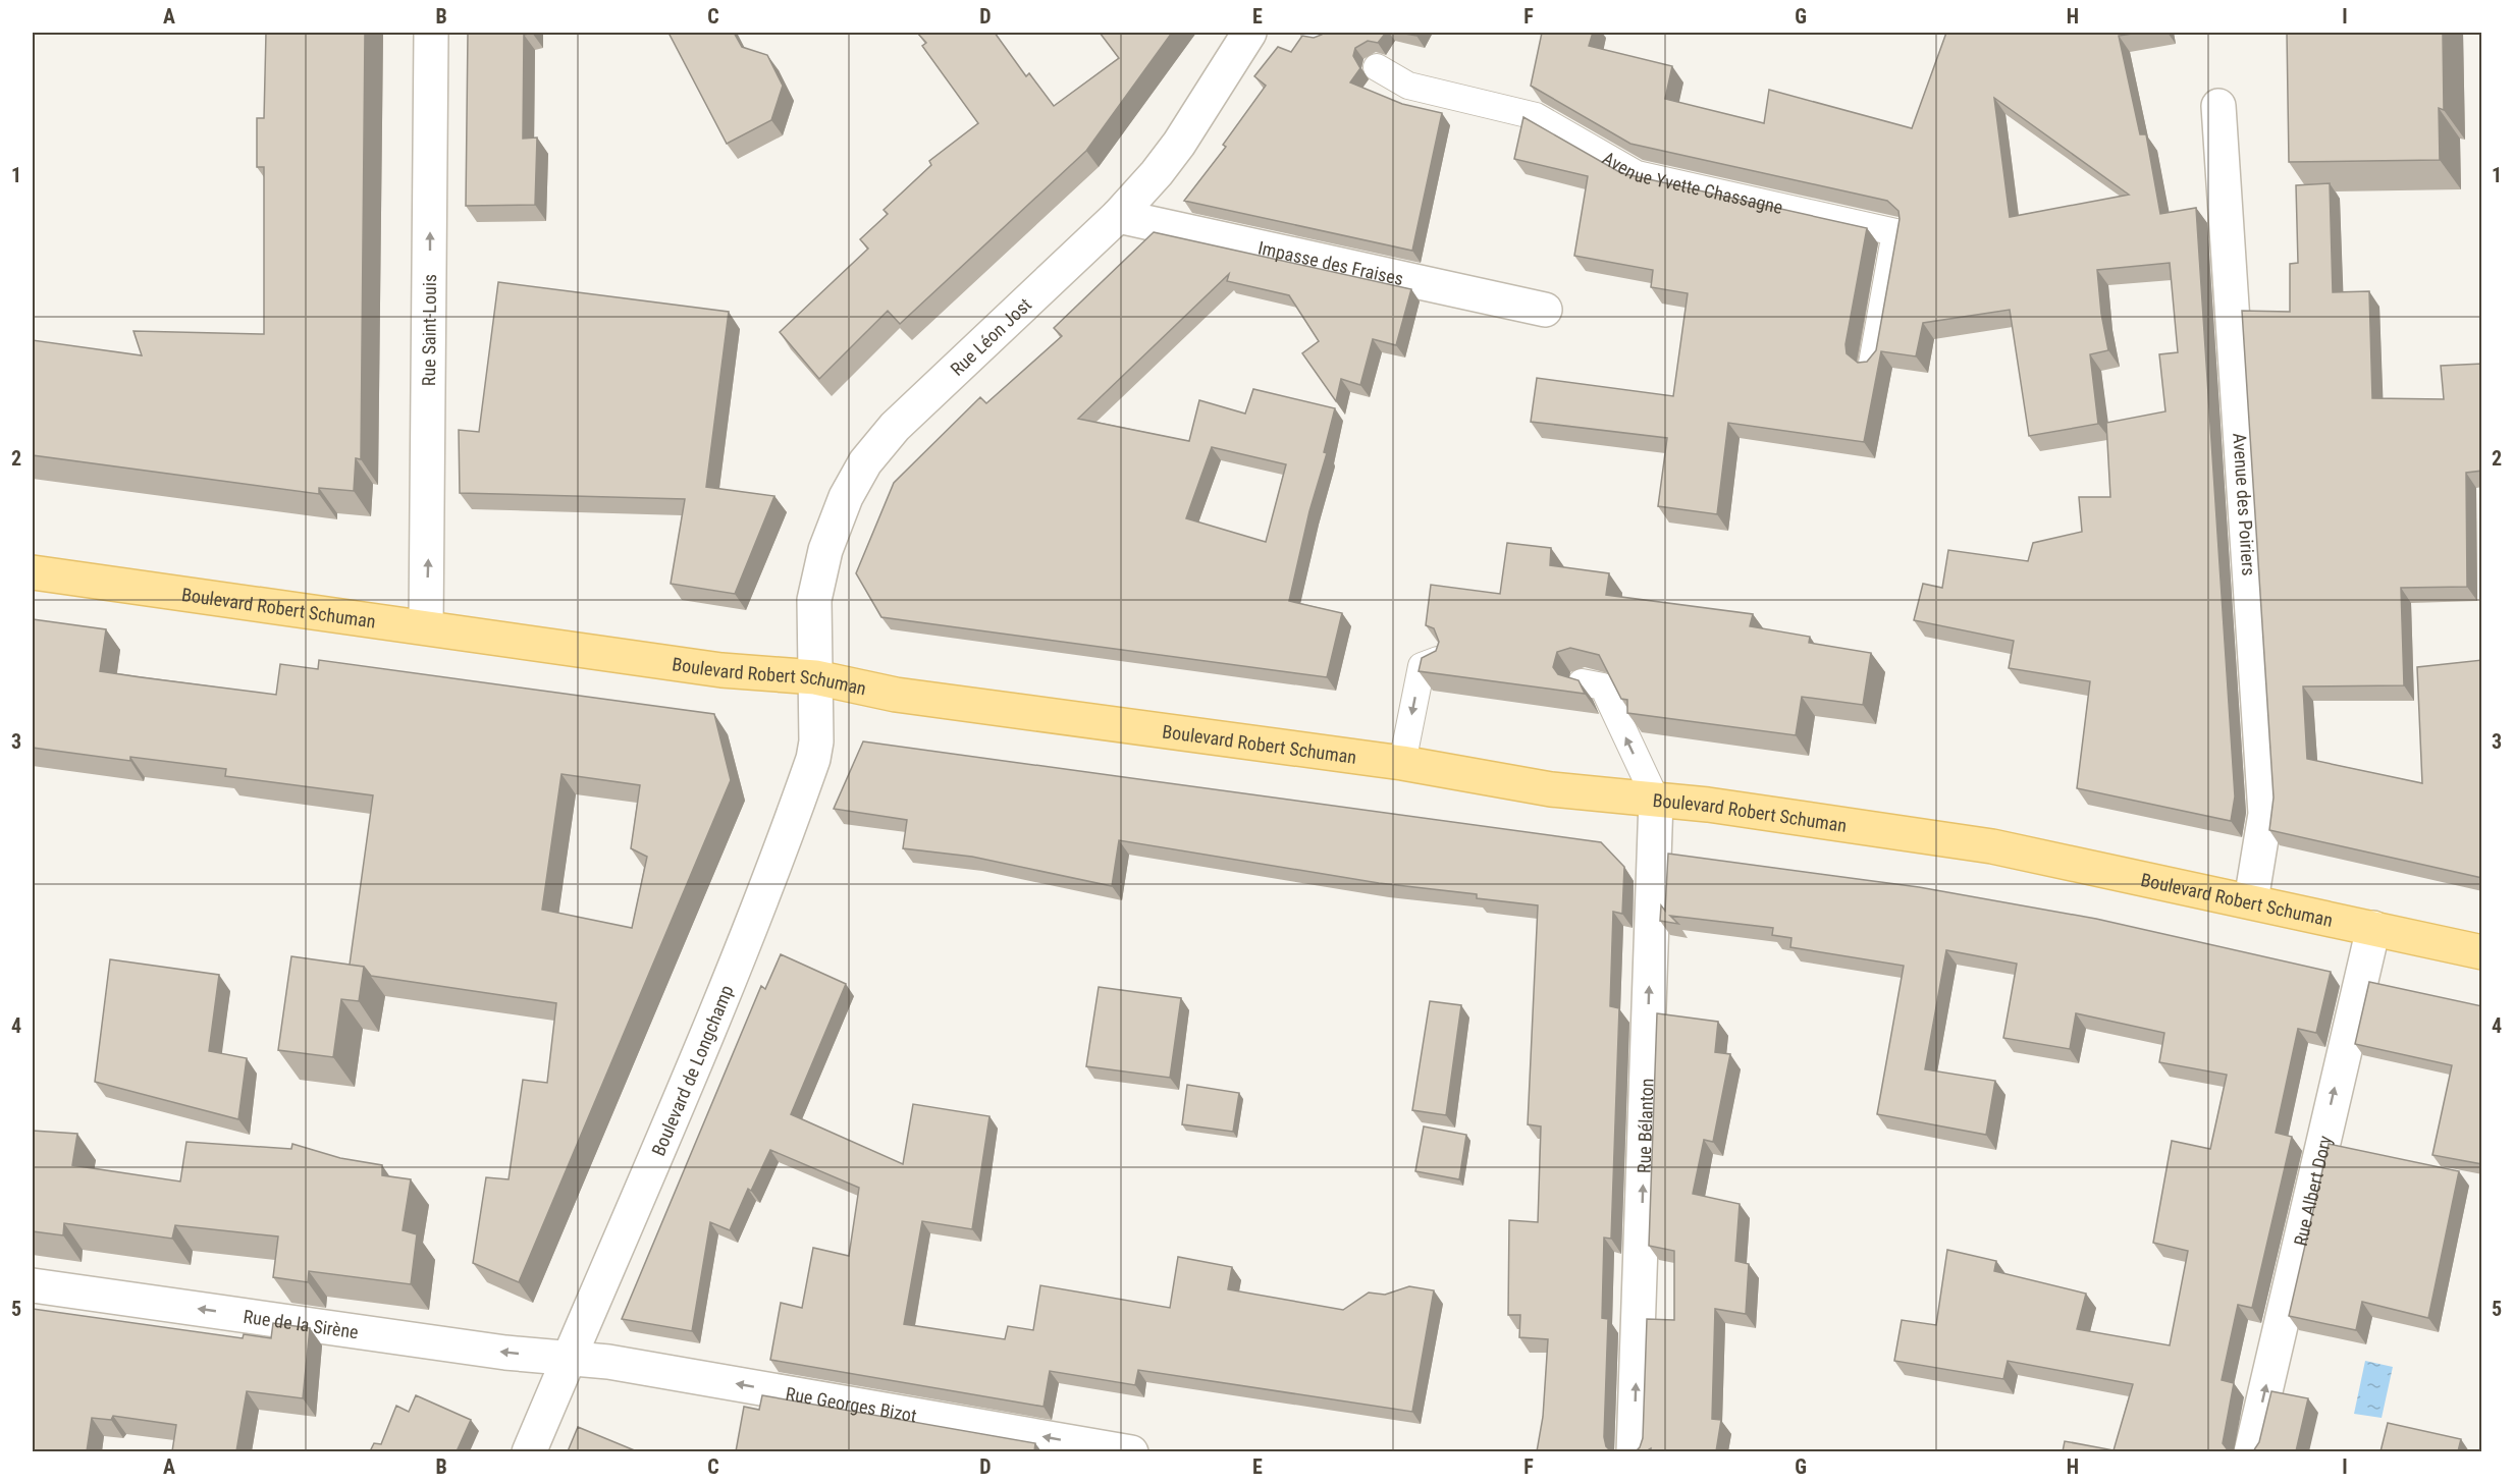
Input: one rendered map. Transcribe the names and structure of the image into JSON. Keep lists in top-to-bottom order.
{
  "streets": {
    "main road": ["Boulevard Robert Schuman"],
    "street": [
      "Impasse des Fraises",
      "Rue Saint-Louis",
      "Rue Léon Jost",
      "Avenue des Poiriers",
      "Boulevard de Longchamp",
      "Rue Bélanton",
      "Rue Albert Dory",
      "Rue de la Sirène",
      "Rue Georges Bizot"
    ],
    "lane": ["Avenue Yvette Chassagne"]
  },
  "crossings": [
    ["Impasse des Fraises", "Rue Léon Jost"],
    ["Rue Saint-Louis", "Boulevard Robert Schuman"],
    ["Rue Léon Jost", "Boulevard Robert Schuman"],
    ["Rue Léon Jost", "Boulevard de Longchamp"],
    ["Avenue des Poiriers", "Boulevard Robert Schuman"],
    ["Boulevard Robert Schuman", "Boulevard de Longchamp"],
    ["Boulevard Robert Schuman", "Rue Bélanton"],
    ["Boulevard Robert Schuman", "Rue Albert Dory"],
    ["Boulevard de Longchamp", "Rue de la Sirène"],
    ["Boulevard de Longchamp", "Rue Georges Bizot"],
    ["Rue de la Sirène", "Rue Georges Bizot"]
  ],
  "one_way": [
    "Rue Saint-Louis",
    "Rue Bélanton",
    "Rue Albert Dory",
    "Rue de la Sirène",
    "Rue Georges Bizot"
  ],
  "grid": {
    "columns": [
      "A",
      "B",
      "C",
      "D",
      "E",
      "F",
      "G",
      "H",
      "I"
    ],
    "rows": [
      "1",
      "2",
      "3",
      "4",
      "5"
    ]
  }
}
